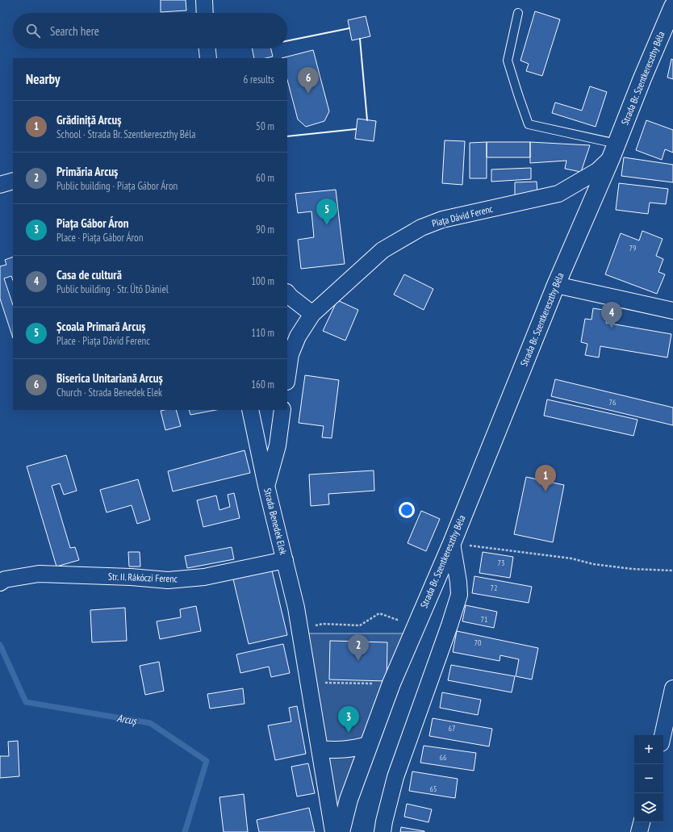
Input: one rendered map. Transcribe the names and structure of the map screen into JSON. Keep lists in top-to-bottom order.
{
  "streets": {
    "street": [
      "Strada Br. Szentkereszthy Béla",
      "Piața Dávid Ferenc",
      "Strada Benedek Elek",
      "Str. II. Rákóczi Ferenc"
    ]
  },
  "crossings": [
    ["Strada Br. Szentkereszthy Béla", "Piața Dávid Ferenc"],
    ["Strada Benedek Elek", "Str. II. Rákóczi Ferenc"]
  ],
  "water": ["Arcuș"],
  "house_numbers": [
    "79",
    "76",
    "73",
    "72",
    "71",
    "70",
    "67",
    "66",
    "65"
  ],
  "page": {
    "search": "Search here",
    "heading": ["Nearby", "6 results"],
    "pins": [
      "6",
      "5",
      "4",
      "1",
      "2",
      "3"
    ],
    "list": [
      {
        "mark": "1",
        "name": "Grădiniță Arcuș",
        "note": "School · Strada Br. Szentkereszthy Béla",
        "value": "50 m"
      },
      {
        "mark": "2",
        "name": "Primăria Arcuș",
        "note": "Public building · Piața Gábor Áron",
        "value": "60 m"
      },
      {
        "mark": "3",
        "name": "Piața Gábor Áron",
        "note": "Place · Piața Gábor Áron",
        "value": "90 m"
      },
      {
        "mark": "4",
        "name": "Casa de cultură",
        "note": "Public building · Str. Ütő Dániel",
        "value": "100 m"
      },
      {
        "mark": "5",
        "name": "Școala Primară Arcuș",
        "note": "Place · Piața Dávid Ferenc",
        "value": "110 m"
      },
      {
        "mark": "6",
        "name": "Biserica Unitariană Arcuș",
        "note": "Church · Strada Benedek Elek",
        "value": "160 m"
      }
    ],
    "map_buttons": ["+", "−"]
  }
}
